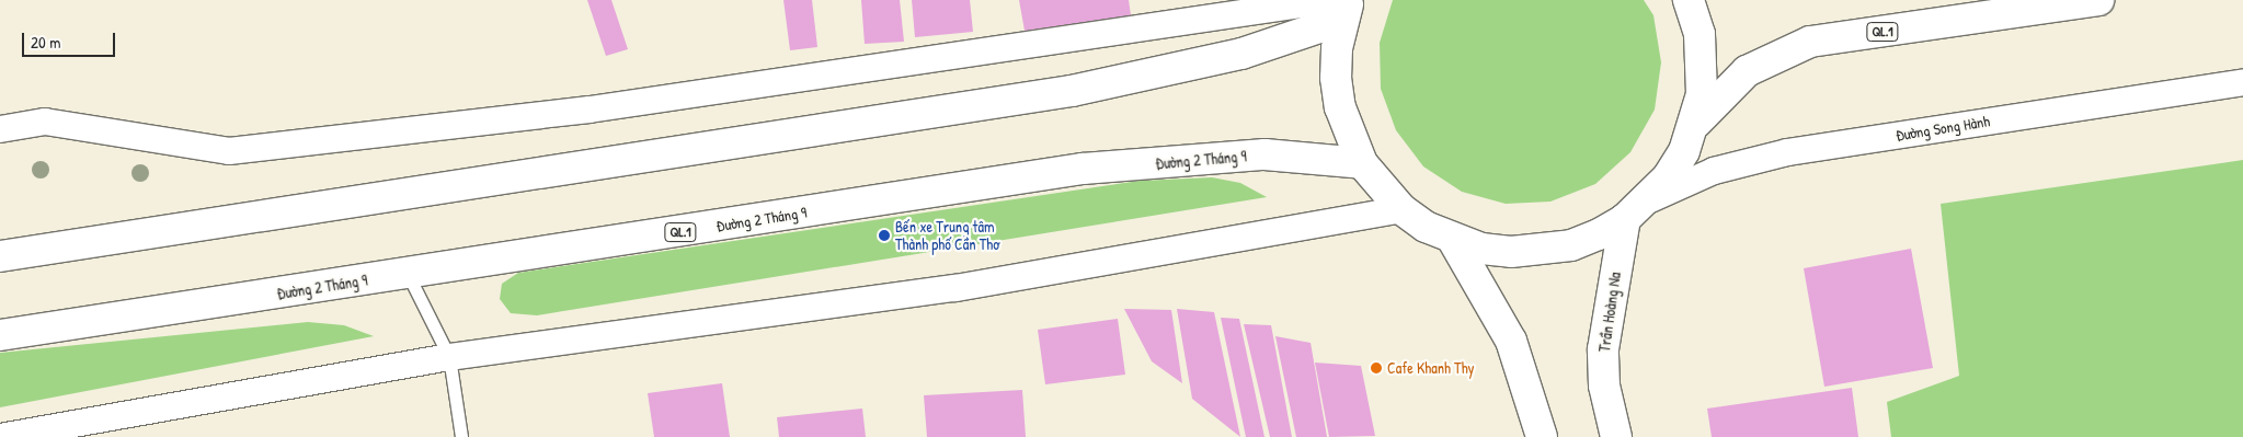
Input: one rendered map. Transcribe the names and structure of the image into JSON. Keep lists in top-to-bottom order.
{
  "streets": {
    "main road": ["QL.1", "Đường 2 Tháng 9", "Trần Hoàng Na"],
    "street": ["Đường Song Hành"]
  },
  "places": ["Bến xe Trung tâm Thành phố Cần Thơ", "Cafe Khanh Thy"],
  "scale_bar": "20 m"
}
